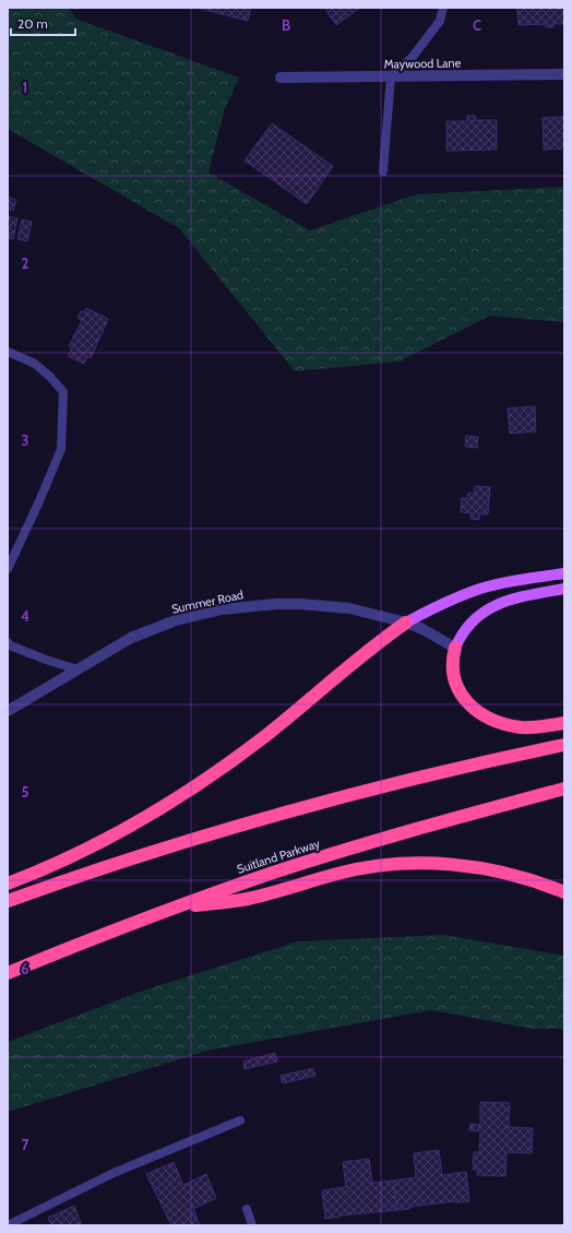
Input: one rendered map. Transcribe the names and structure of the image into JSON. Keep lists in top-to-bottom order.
{
  "streets": {
    "highway": ["Suitland Parkway"],
    "street": ["Maywood Lane", "Summer Road"]
  },
  "scale_bar": "20 m",
  "grid": {
    "columns": ["B", "C"],
    "rows": [
      "1",
      "2",
      "3",
      "4",
      "5",
      "6",
      "7"
    ]
  }
}
